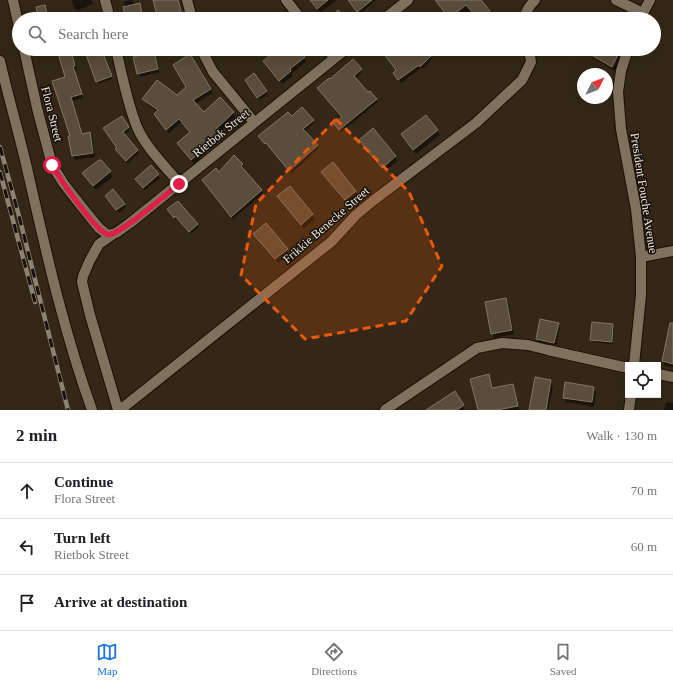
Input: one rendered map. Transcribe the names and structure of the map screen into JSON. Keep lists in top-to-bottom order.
{
  "streets": {
    "street": [
      "Flora Street",
      "Rietbok Street",
      "President Fouche Avenue",
      "Frikkie Benecke Street"
    ]
  },
  "crossings": [
    ["Flora Street", "Rietbok Street"],
    ["Rietbok Street", "Frikkie Benecke Street"]
  ],
  "north": "top right",
  "page": {
    "search": "Search here",
    "heading": ["2 min", "Walk · 130 m"],
    "list": [
      ["Continue", "Flora Street", "70 m"],
      ["Turn left", "Rietbok Street", "60 m"],
      "Arrive at destination"
    ],
    "nav": ["Map", "Directions", "Saved"]
  }
}
